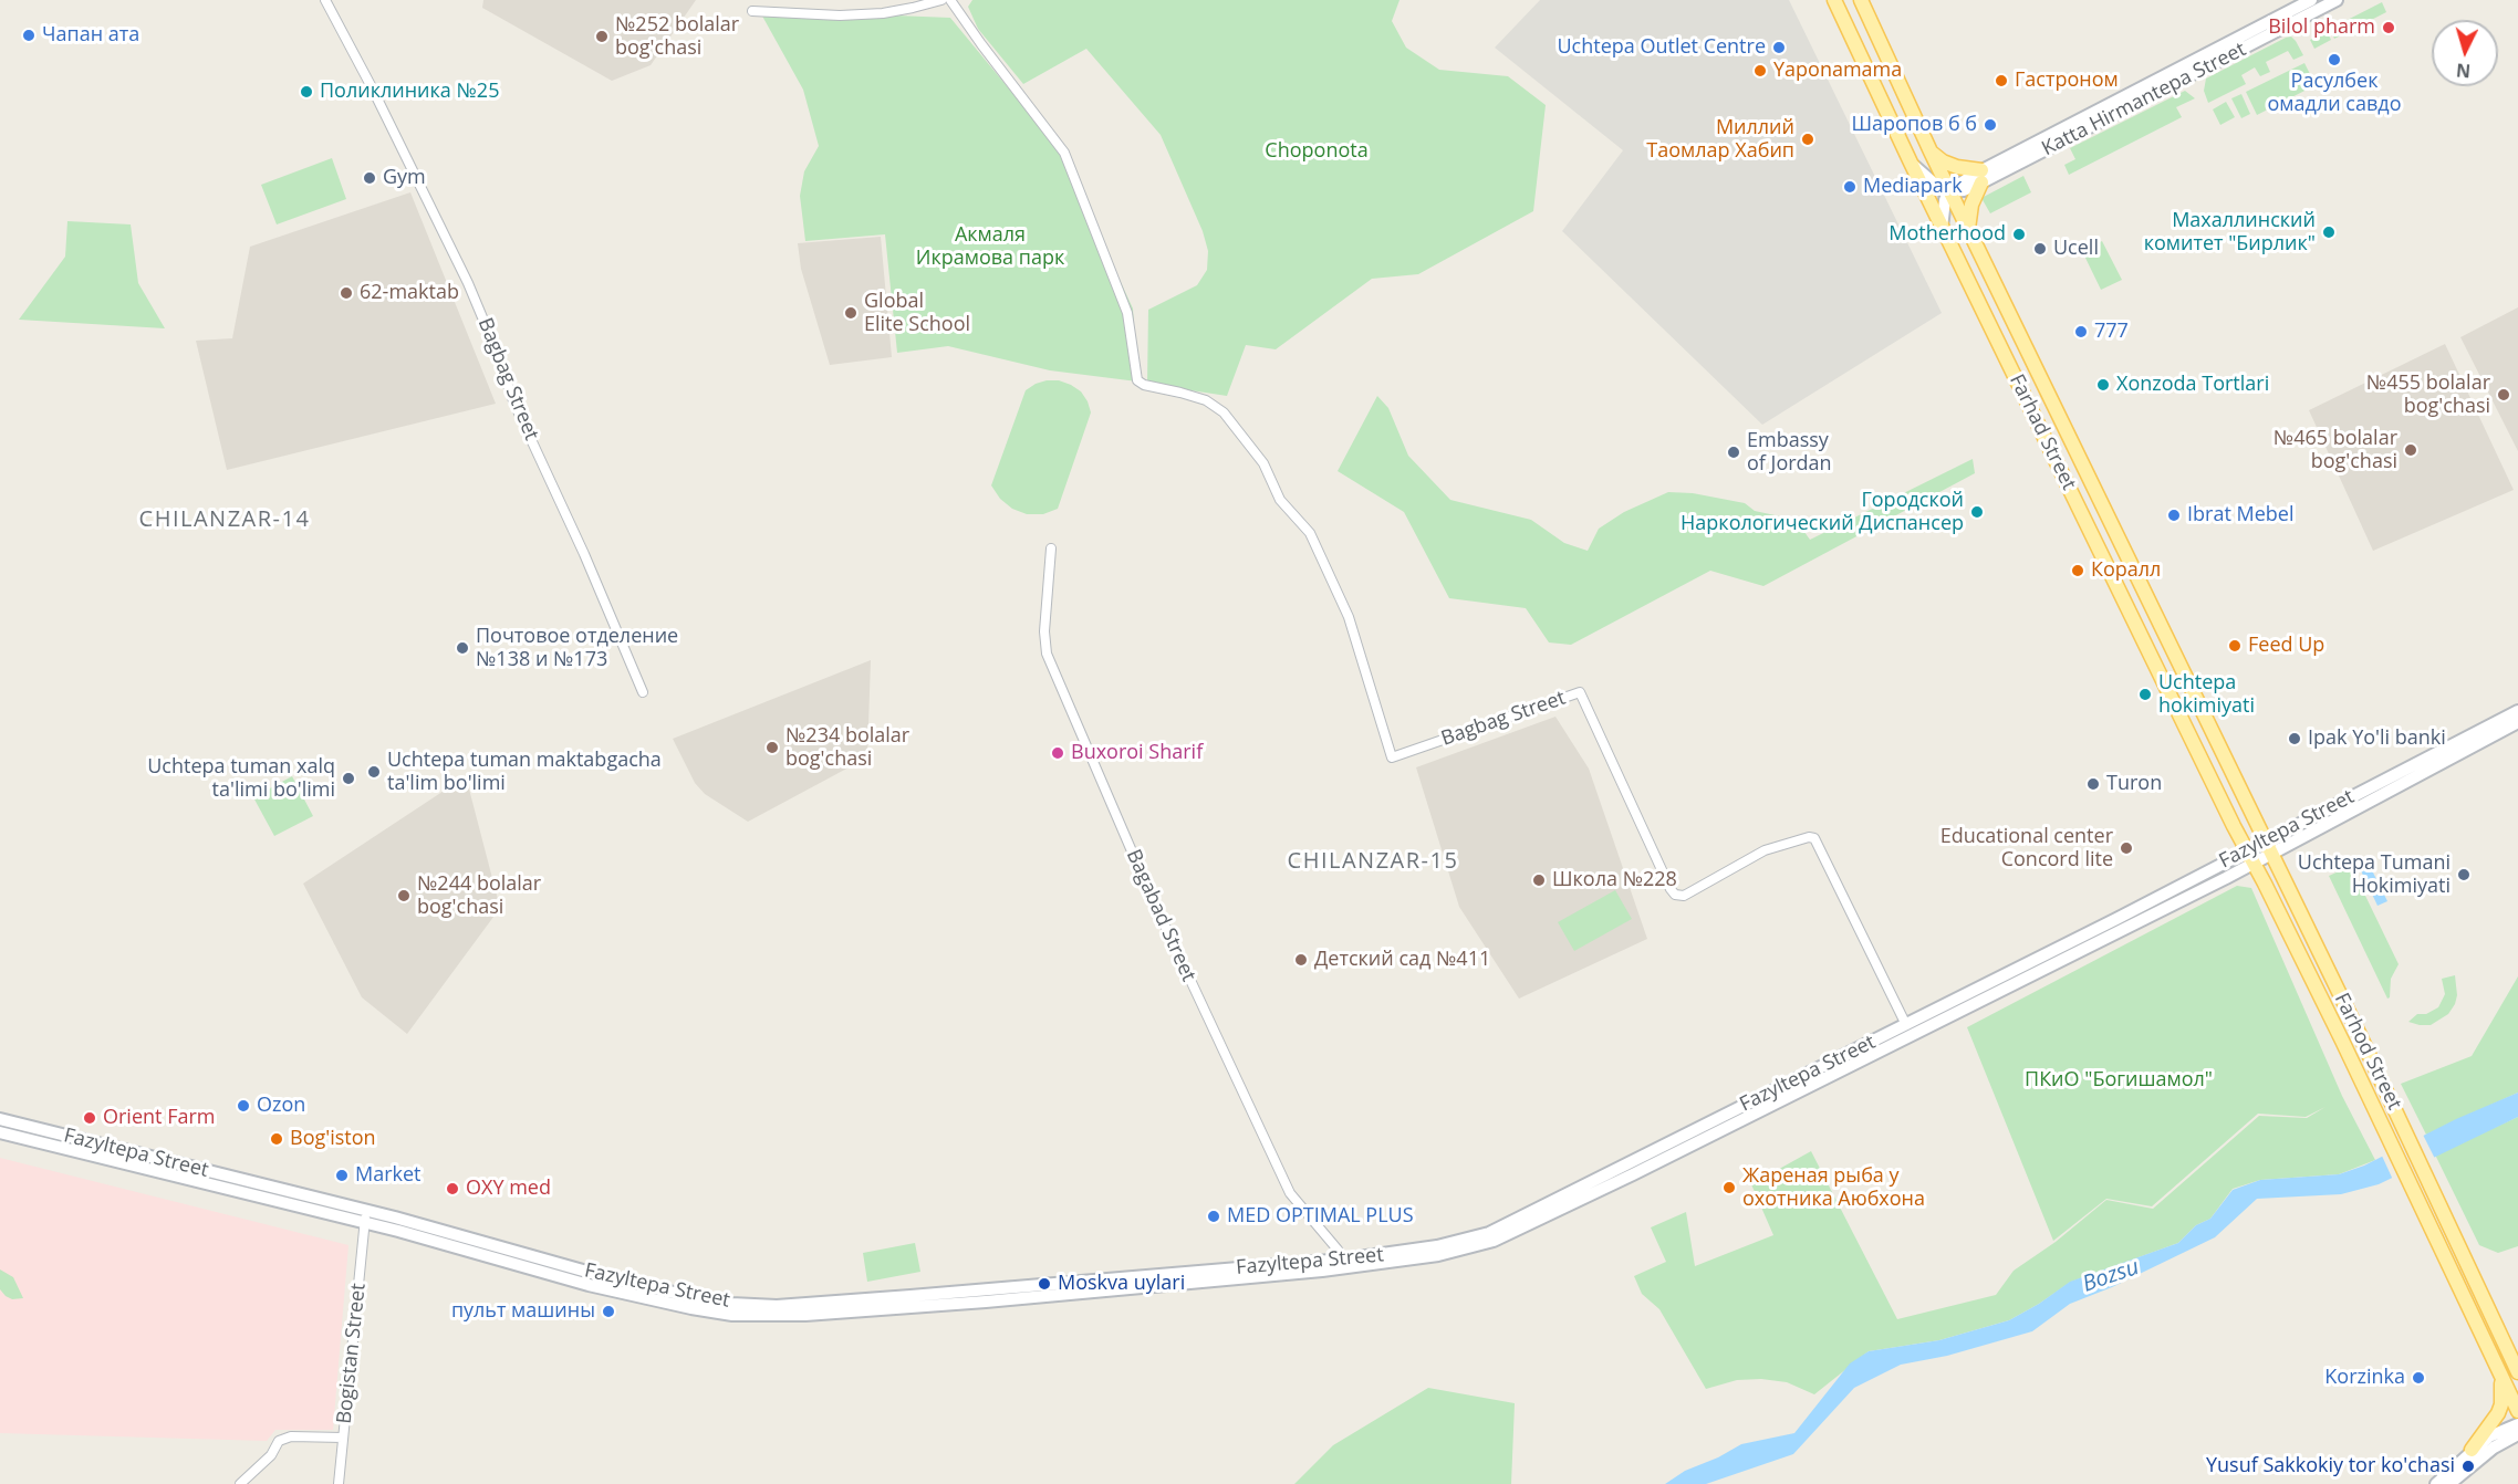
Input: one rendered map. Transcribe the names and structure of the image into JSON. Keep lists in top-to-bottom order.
{
  "streets": {
    "main road": [
      "Katta Hirmаntepa Street",
      "Farhad Street",
      "Fazyltepa Street",
      "Farhod Street"
    ],
    "street": ["Bagbag Street", "Bagabad Street", "Bogistan Street"]
  },
  "crossings": [
    ["Katta Hirmаntepa Street", "Farhad Street"],
    ["Bagbag Street", "Fazyltepa Street"],
    ["Farhad Street", "Fazyltepa Street"],
    ["Farhad Street", "Farhod Street"],
    ["Fazyltepa Street", "Bagabad Street"],
    ["Fazyltepa Street", "Farhod Street"],
    ["Fazyltepa Street", "Bogistan Street"]
  ],
  "districts": ["CHILANZAR-14", "CHILANZAR-15"],
  "water": ["Bozsu"],
  "parks": ["Choponota", "Акмаля Икрамова парк", "ПКиО \"Богишамол\""],
  "places": [
    "Bilol pharm",
    "Чапан ата",
    "№252 bolalar bog'chasi",
    "Uchtepa Outlet Centre",
    "Расулбек омадли савдо",
    "Yaponamama",
    "Гастроном",
    "Поликлиника №25",
    "Шаропов б б",
    "Миллий Таомлар Хабип",
    "Gym",
    "Mediapark",
    "Махаллинский комитет \"Бирлик\"",
    "Motherhood",
    "Ucell",
    "62-maktab",
    "Global Elite School",
    "777",
    "Xonzoda Tortlari",
    "№455 bolalar bog'chasi",
    "№465 bolalar bog'chasi",
    "Embassy of Jordan",
    "Городской Наркологический Диспансер",
    "Ibrat Mebel",
    "Коралл",
    "Feed Up",
    "Почтовое отделение №138 и №173",
    "Uchtepa hokimiyati",
    "Ipak Yo'li banki",
    "№234 bolalar bog'chasi",
    "Buxoroi Sharif",
    "Uchtepa tuman maktabgacha ta'lim bo'limi",
    "Uchtepa tuman xalq ta'limi bo'limi",
    "Turon",
    "Educational center Concord lite",
    "Uchtepa Tumani Hokimiyati",
    "Школа №228",
    "№244 bolalar bog'chasi",
    "Детский сад №411",
    "Ozon",
    "Orient Farm",
    "Bog'iston",
    "Market",
    "Жареная рыба у охотника Аюбхона",
    "OXY med",
    "MED OPTIMAL PLUS",
    "Moskva uylari",
    "пульт машины",
    "Korzinka",
    "Yusuf Sakkokiy tor ko'chasi"
  ],
  "north": "bottom"
}
